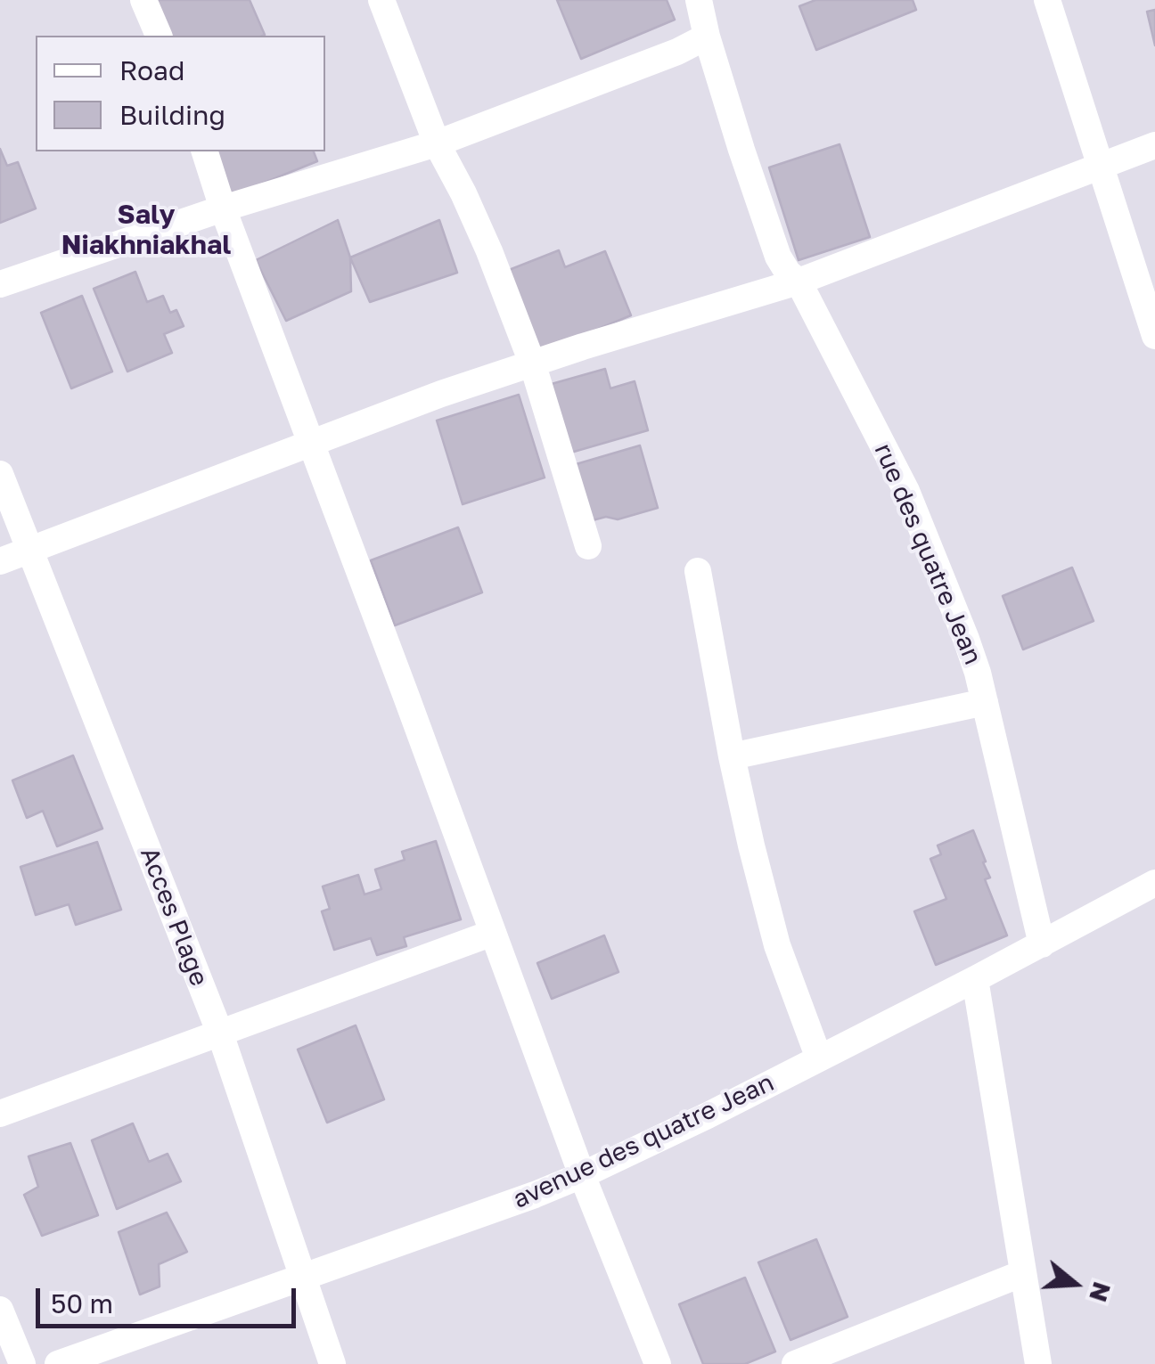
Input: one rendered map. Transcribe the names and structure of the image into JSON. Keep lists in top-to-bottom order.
{
  "streets": {
    "street": ["rue des quatre Jean", "Acces Plage", "avenue des quatre Jean"]
  },
  "crossings": [
    ["rue des quatre Jean", "avenue des quatre Jean"],
    ["Acces Plage", "avenue des quatre Jean"]
  ],
  "districts": ["Saly Niakhniakhal"],
  "legend": ["Road", "Building"],
  "scale_bar": "50 m",
  "north": "right"
}
